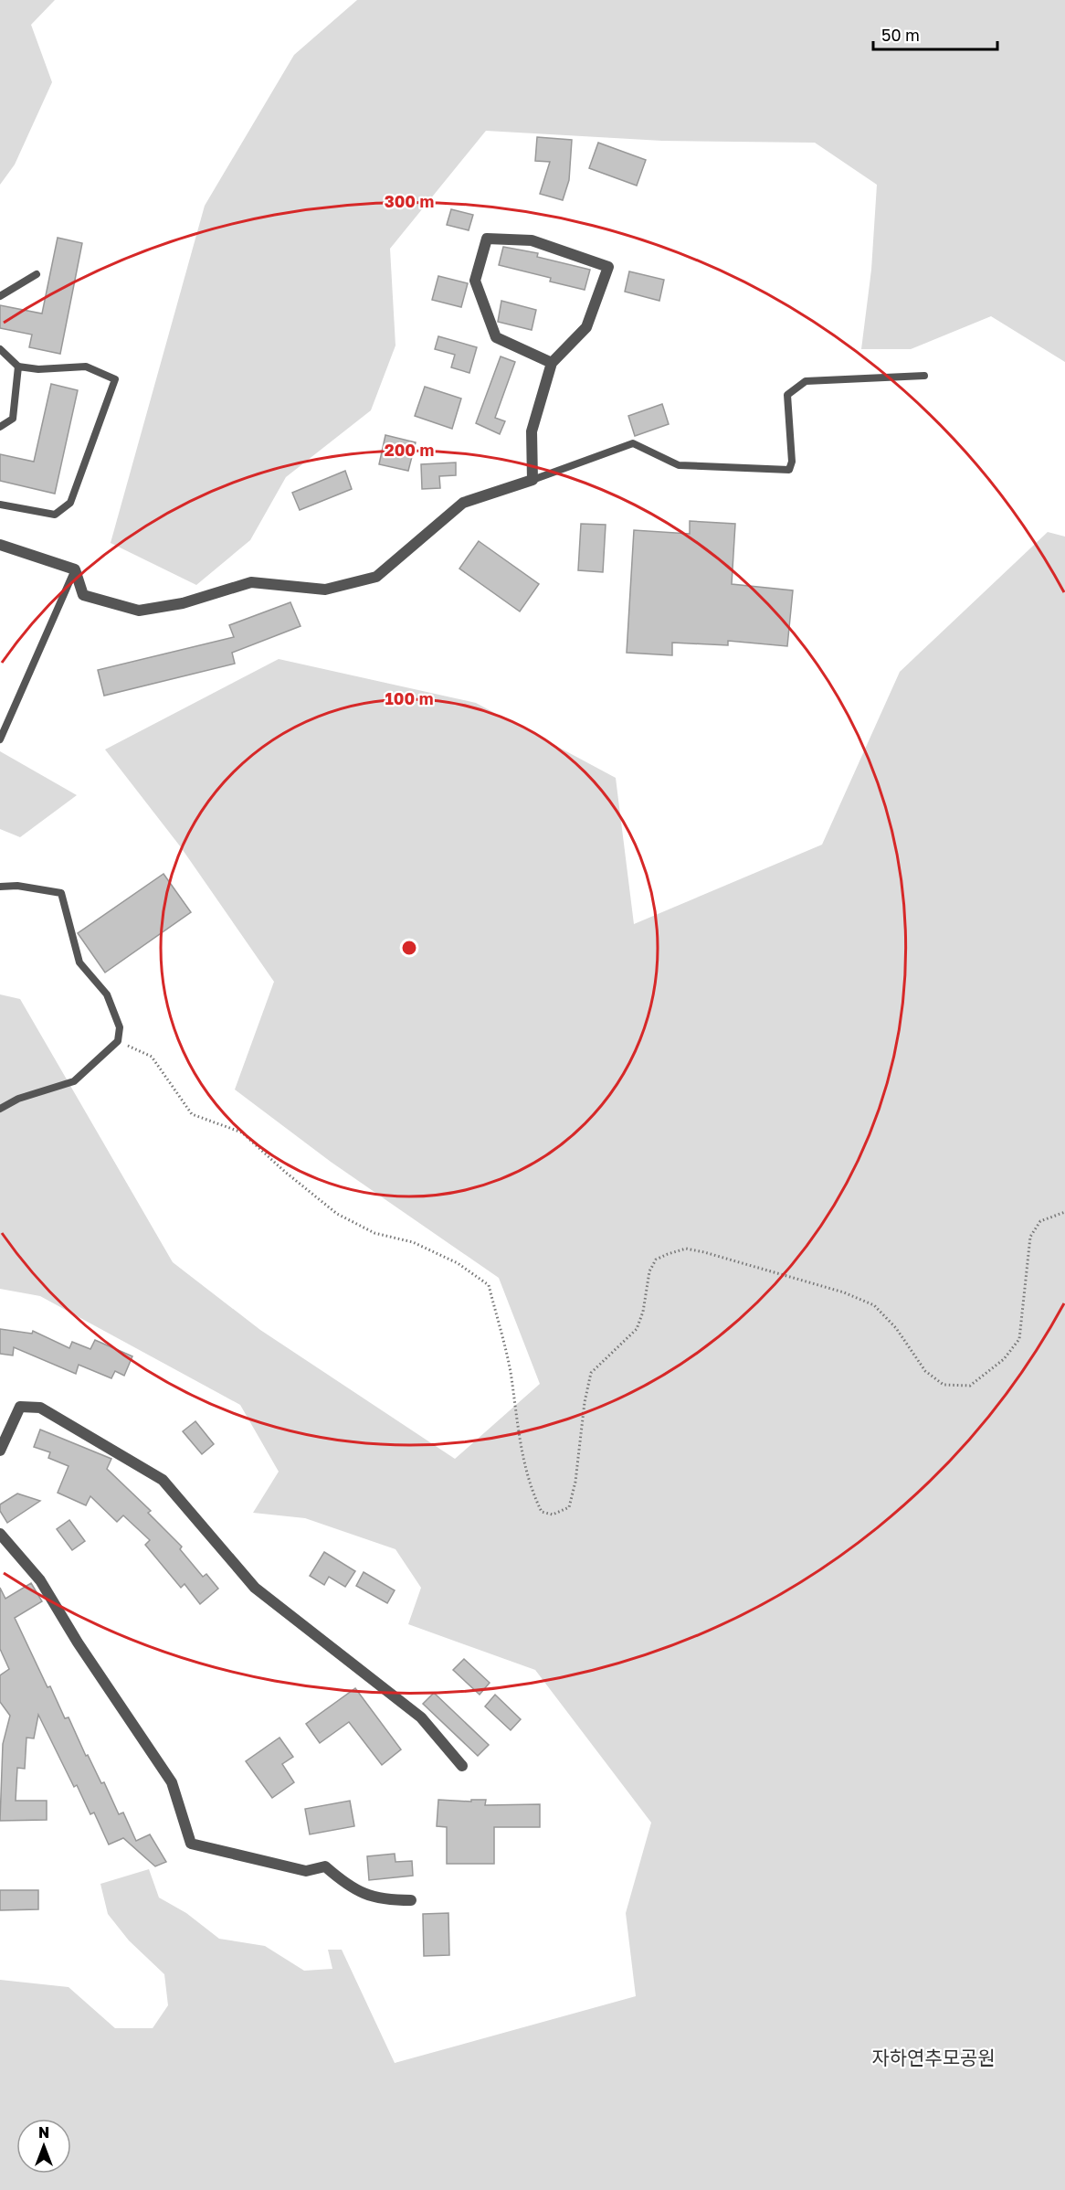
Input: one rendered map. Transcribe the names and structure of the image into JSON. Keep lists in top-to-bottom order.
{
  "parks": ["자하연추모공원"],
  "scale_bar": "50 m",
  "north": "top",
  "rings": ["300 m", "200 m", "100 m"]
}
